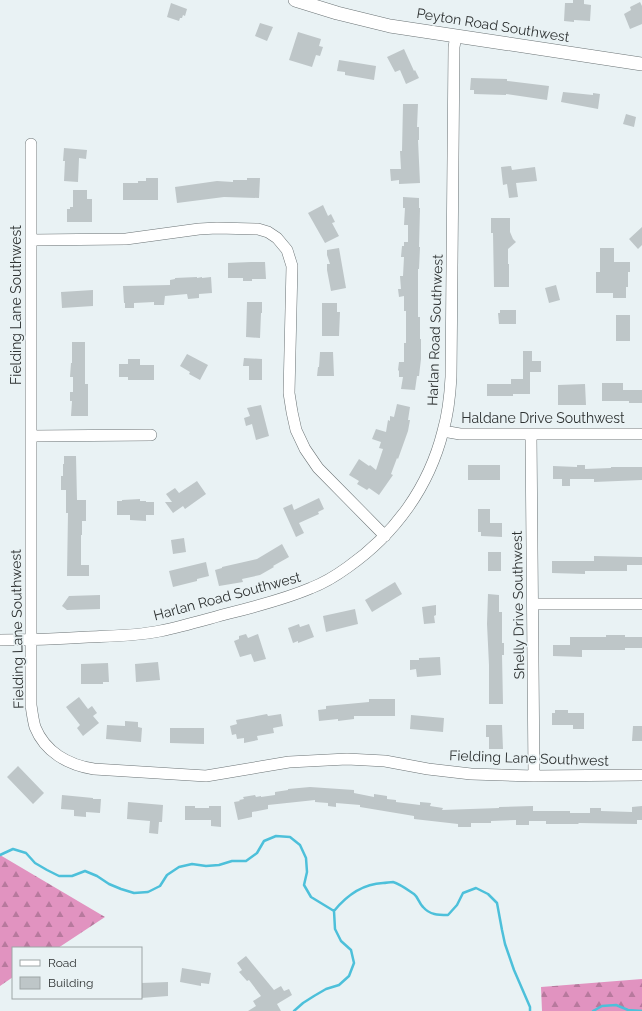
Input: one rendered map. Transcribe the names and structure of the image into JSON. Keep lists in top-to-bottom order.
{
  "streets": {
    "street": [
      "Peyton Road Southwest",
      "Fielding Lane Southwest",
      "Harlan Road Southwest",
      "Haldane Drive Southwest",
      "Shelly Drive Southwest"
    ]
  },
  "crossings": [
    ["Peyton Road Southwest", "Harlan Road Southwest"],
    ["Fielding Lane Southwest", "Harlan Road Southwest"],
    ["Fielding Lane Southwest", "Shelly Drive Southwest"],
    ["Harlan Road Southwest", "Haldane Drive Southwest"],
    ["Haldane Drive Southwest", "Shelly Drive Southwest"]
  ],
  "legend": ["Road", "Building"]
}
